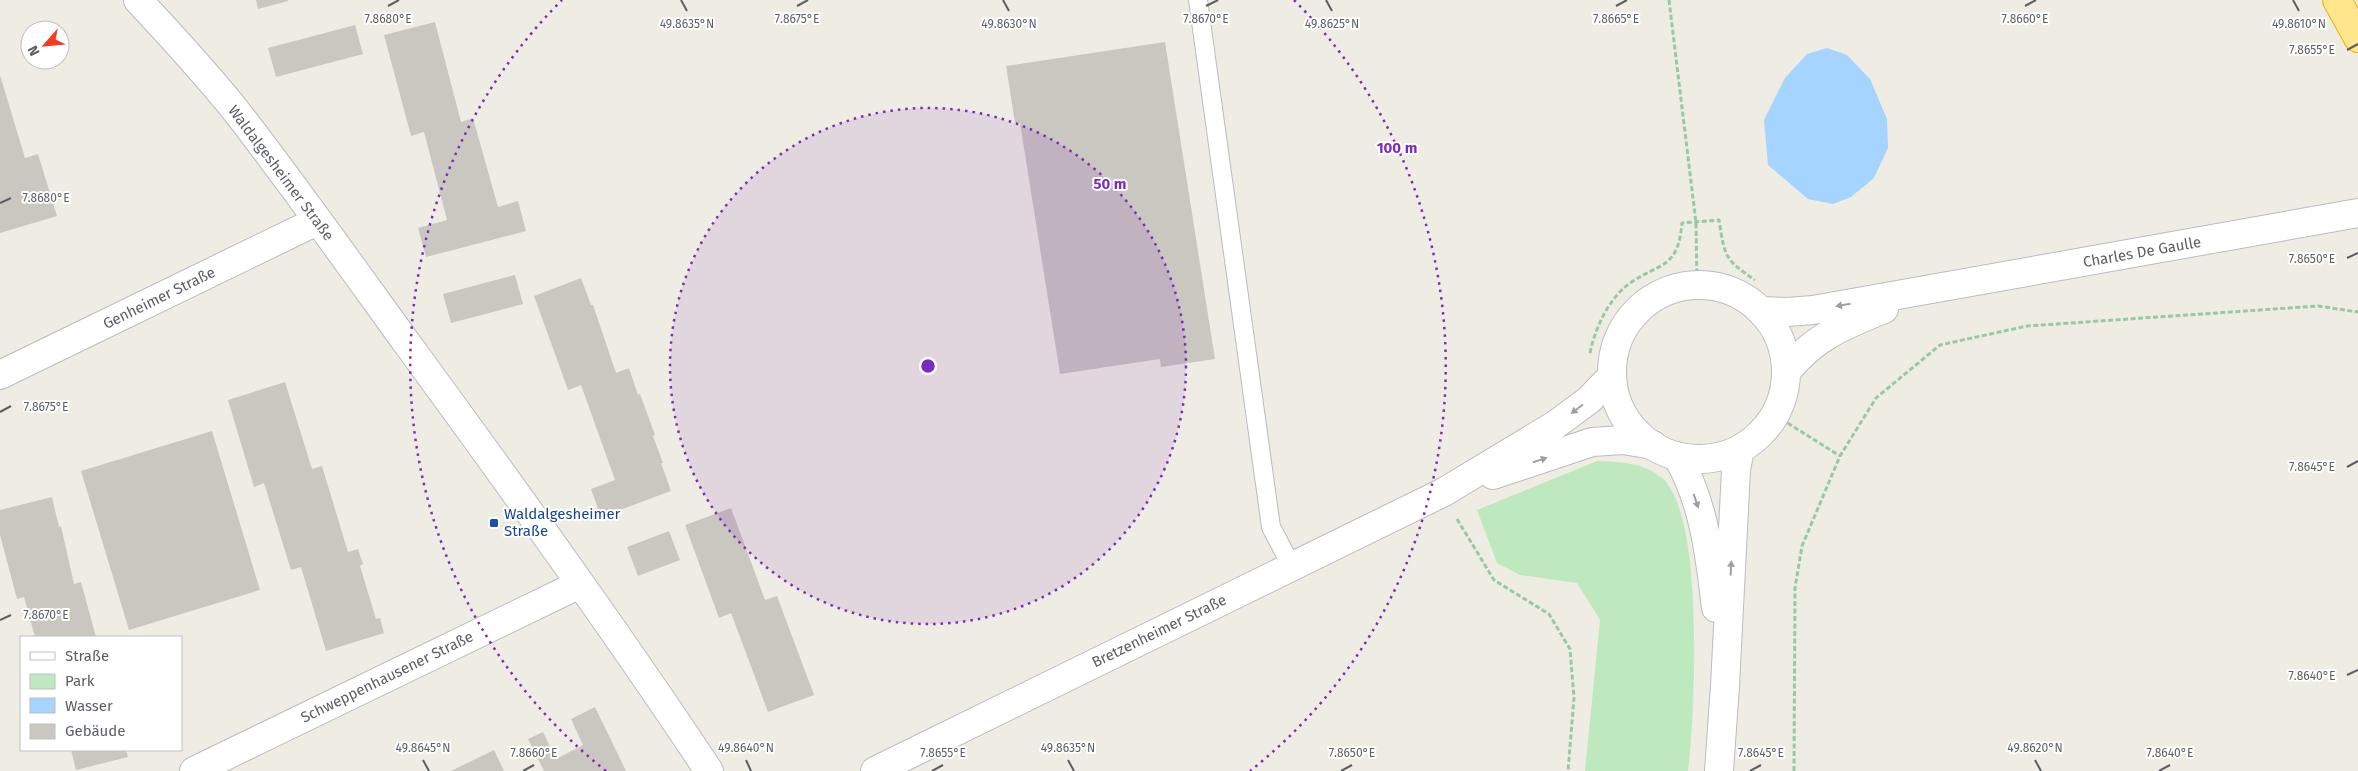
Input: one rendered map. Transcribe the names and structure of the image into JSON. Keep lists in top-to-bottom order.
{
  "streets": {
    "street": [
      "Waldalgesheimer Straße",
      "Charles De Gaulle",
      "Genheimer Straße",
      "Bretzenheimer Straße",
      "Schweppenhausener Straße"
    ]
  },
  "crossings": [
    ["Waldalgesheimer Straße", "Genheimer Straße"],
    ["Waldalgesheimer Straße", "Schweppenhausener Straße"],
    ["Charles De Gaulle", "Bretzenheimer Straße"]
  ],
  "places": {
    "transit": ["Waldalgesheimer Straße"]
  },
  "legend": [
    "Straße",
    "Park",
    "Wasser",
    "Gebäude"
  ],
  "north": "bottom left",
  "coordinates": [
    "7.8680°E",
    "7.8675°E",
    "7.8670°E",
    "7.8665°E",
    "7.8660°E",
    "49.8635°N",
    "49.8630°N",
    "49.8625°N",
    "49.8610°N",
    "7.8655°E",
    "7.8650°E",
    "7.8645°E",
    "7.8640°E",
    "49.8645°N",
    "49.8640°N",
    "49.8620°N"
  ],
  "rings": ["100 m", "50 m"]
}
